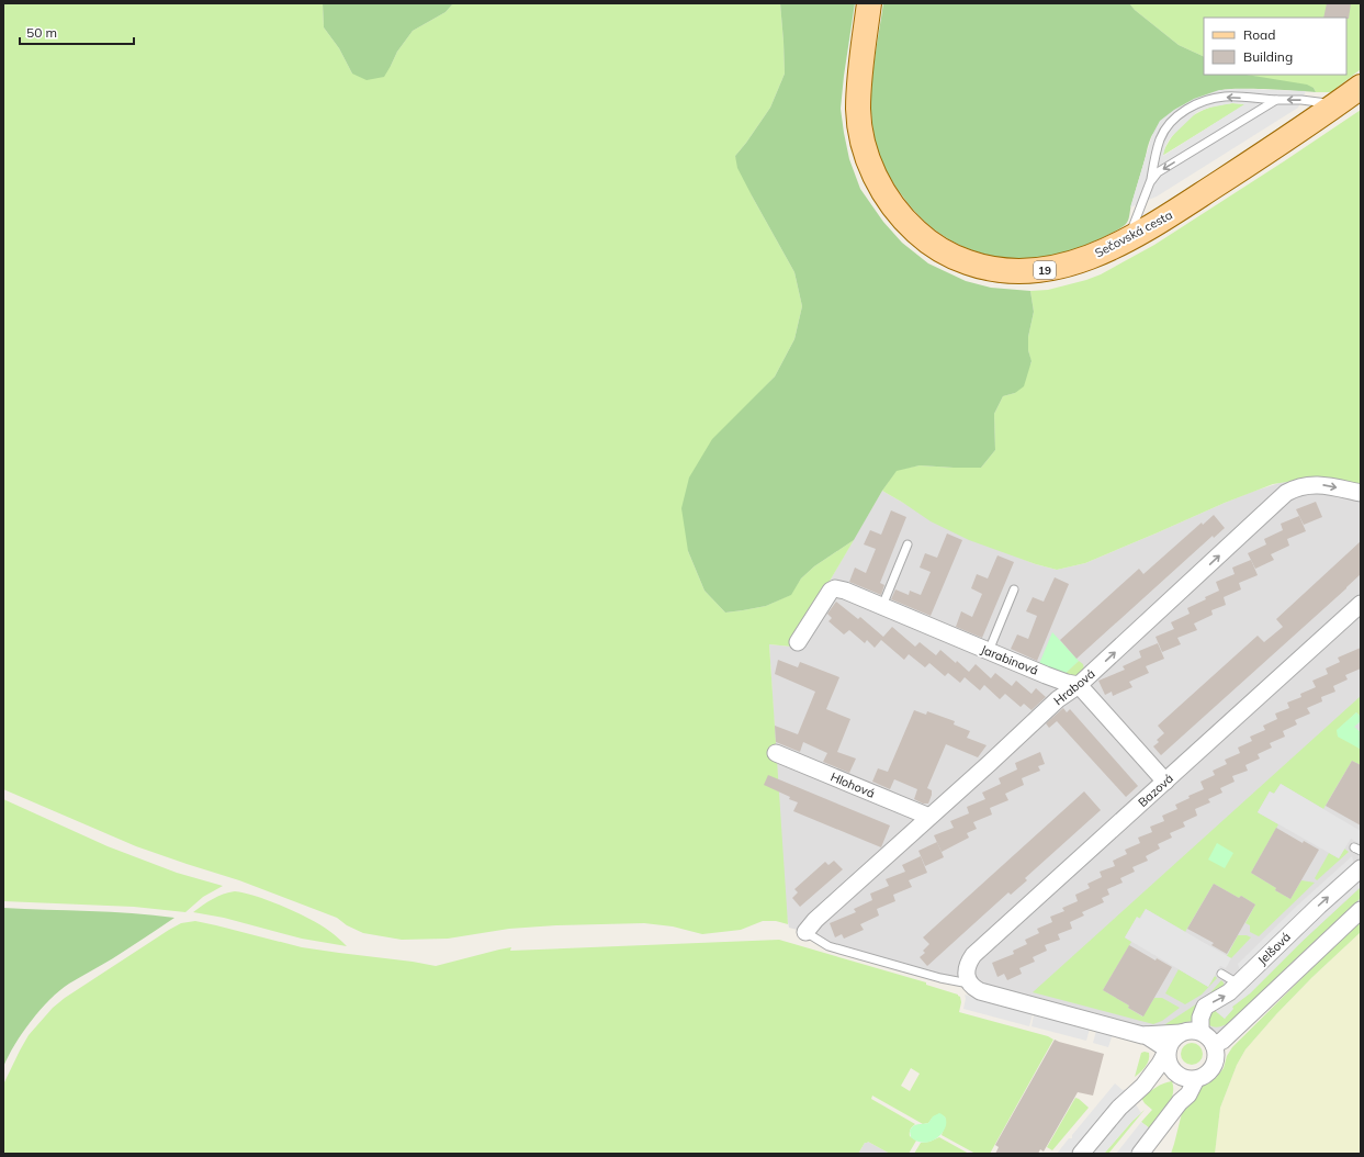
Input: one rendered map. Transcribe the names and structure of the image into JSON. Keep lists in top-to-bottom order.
{
  "streets": {
    "main road": ["Sečovská cesta", "19"],
    "street": [
      "Jarabinová",
      "Hrabová",
      "Hlohová",
      "Bazová",
      "Jelšová"
    ]
  },
  "crossings": [
    ["Jarabinová", "Hrabová"],
    ["Hrabová", "Hlohová"]
  ],
  "one_way": ["Hrabová"],
  "legend": ["Road", "Building"],
  "scale_bar": "50 m"
}
